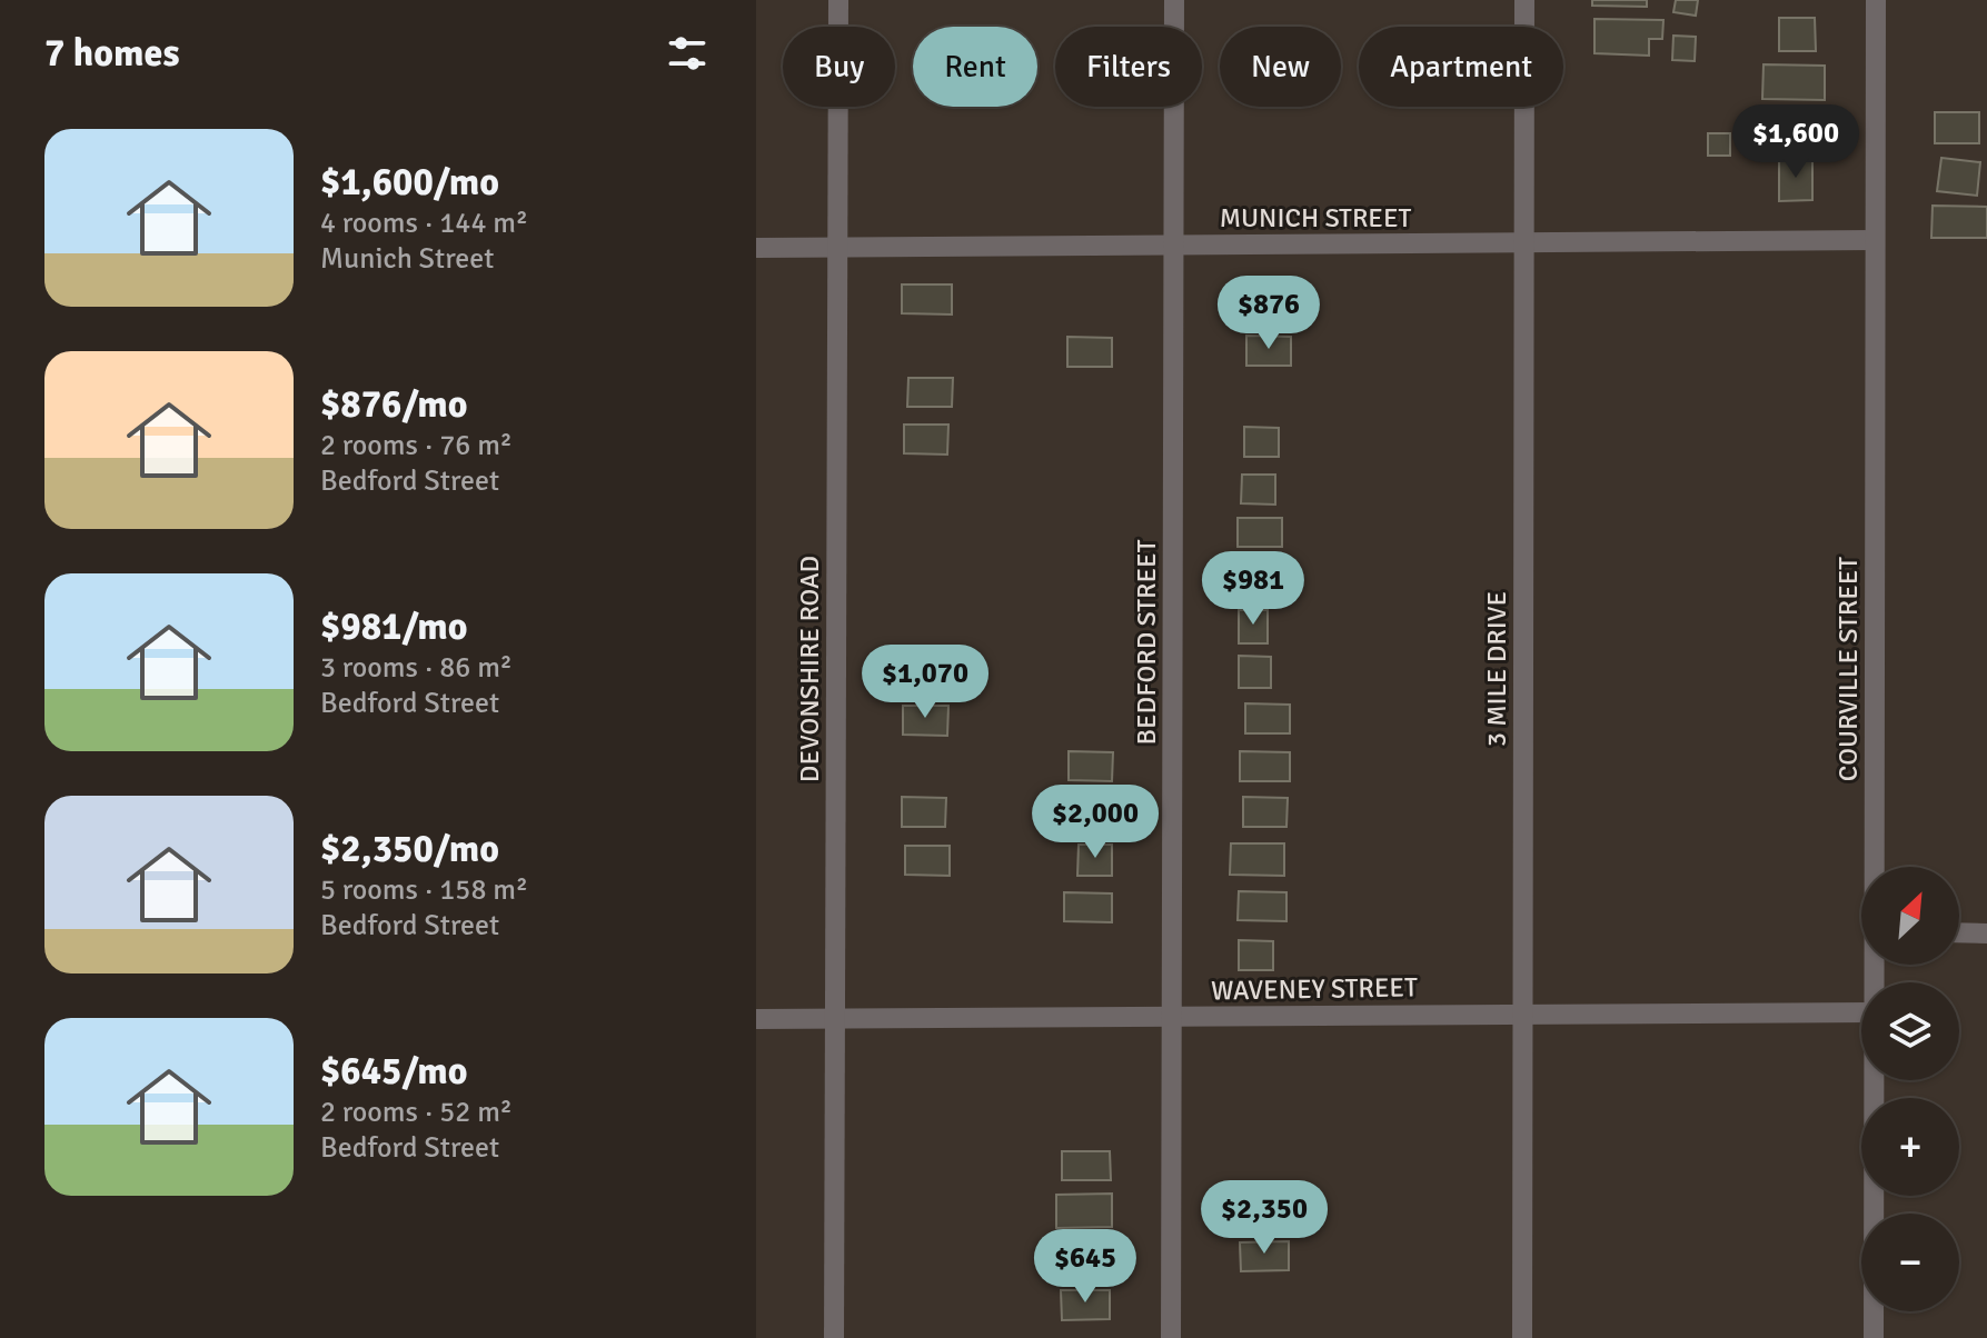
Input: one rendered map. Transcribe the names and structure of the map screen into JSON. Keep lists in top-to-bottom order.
{
  "streets": {
    "street": [
      "MUNICH STREET",
      "BEDFORD STREET",
      "DEVONSHIRE ROAD",
      "3 MILE DRIVE",
      "COURVILLE STREET",
      "WAVENEY STREET"
    ]
  },
  "crossings": [
    ["MUNICH STREET", "BEDFORD STREET"],
    ["MUNICH STREET", "DEVONSHIRE ROAD"],
    ["MUNICH STREET", "3 MILE DRIVE"],
    ["MUNICH STREET", "COURVILLE STREET"],
    ["BEDFORD STREET", "WAVENEY STREET"],
    ["DEVONSHIRE ROAD", "WAVENEY STREET"],
    ["3 MILE DRIVE", "WAVENEY STREET"]
  ],
  "north": "top right",
  "page": {
    "heading": "7 homes",
    "chip": [
      "Buy",
      "Rent",
      "Filters",
      "New",
      "Apartment"
    ],
    "price": [
      "$1,600",
      "$876",
      "$981",
      "$1,070",
      "$2,000",
      "$2,350",
      "$645"
    ],
    "list": [
      {
        "name": "$1,600/mo",
        "note": "4 rooms · 144 m² · Munich Street"
      },
      {
        "name": "$876/mo",
        "note": "2 rooms · 76 m² · Bedford Street"
      },
      {
        "name": "$981/mo",
        "note": "3 rooms · 86 m² · Bedford Street"
      },
      {
        "name": "$2,350/mo",
        "note": "5 rooms · 158 m² · Bedford Street"
      },
      {
        "name": "$645/mo",
        "note": "2 rooms · 52 m² · Bedford Street"
      }
    ],
    "map_buttons": ["+", "−"]
  }
}
